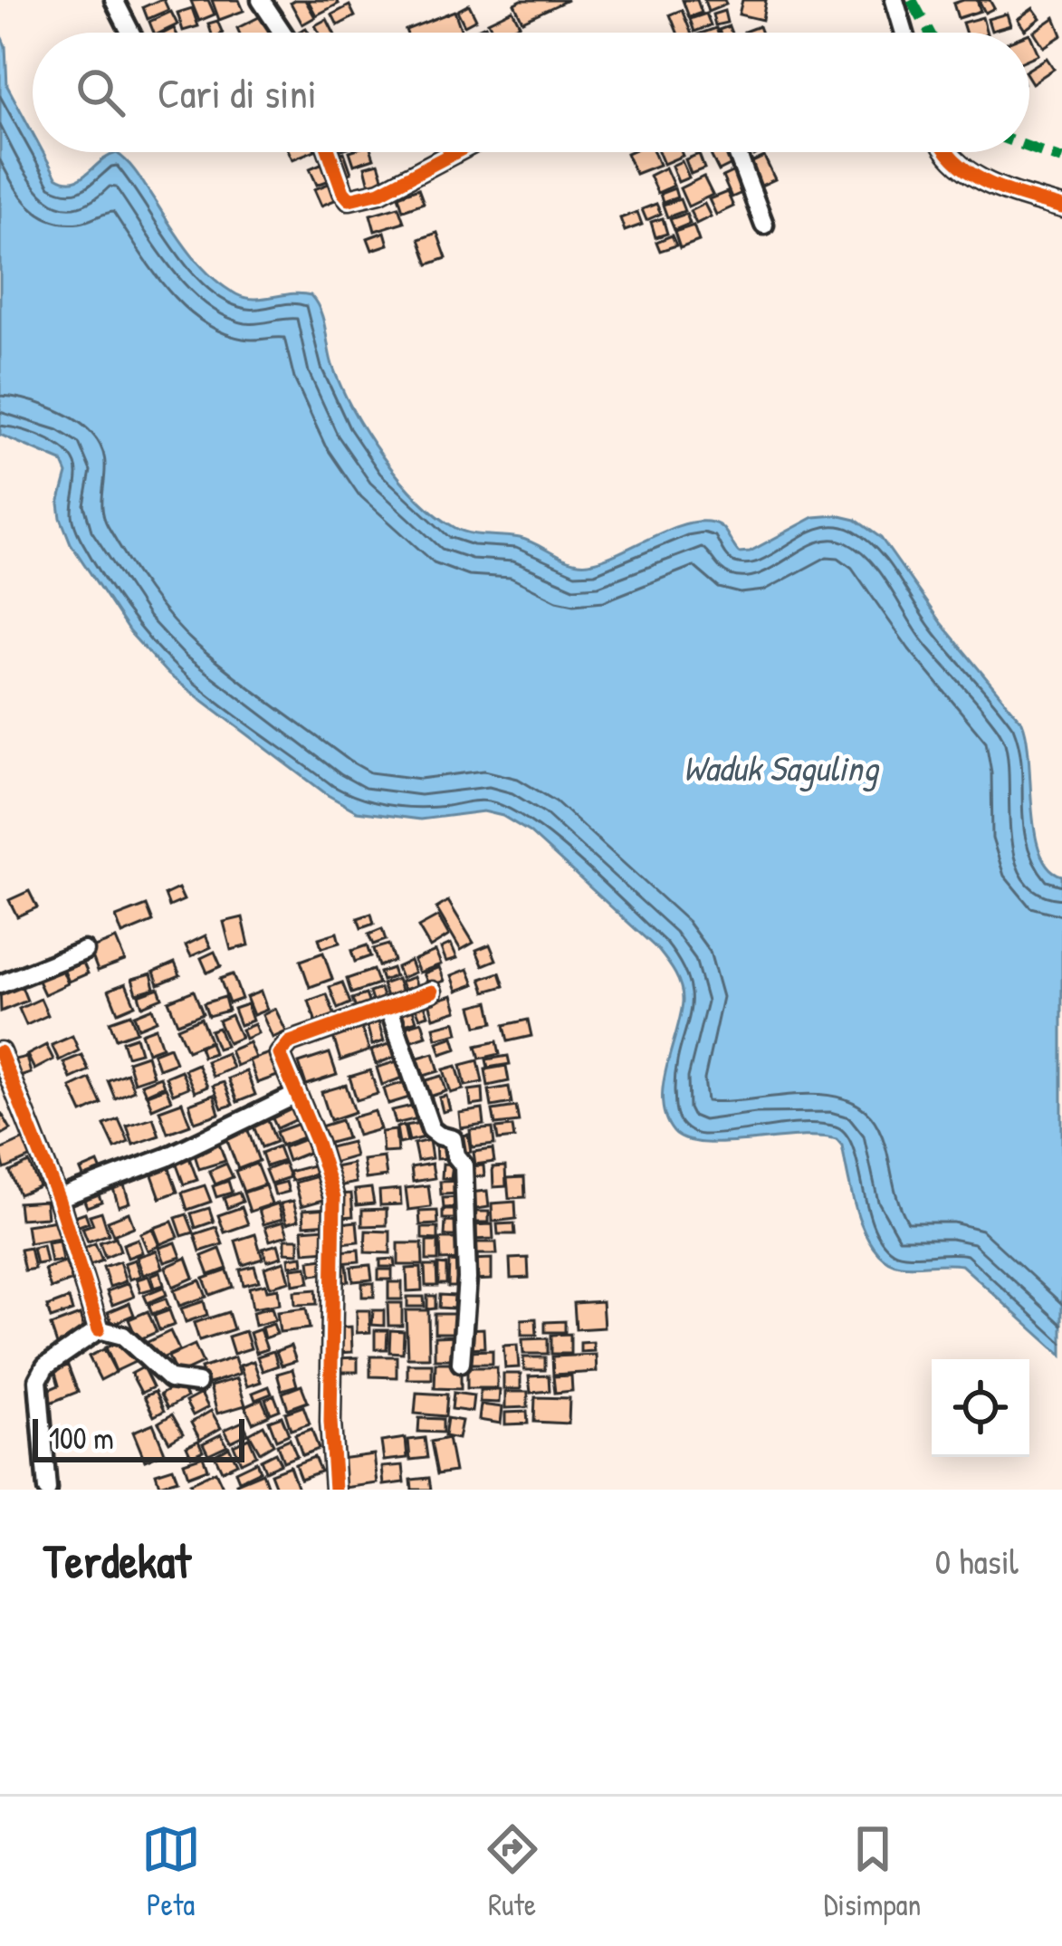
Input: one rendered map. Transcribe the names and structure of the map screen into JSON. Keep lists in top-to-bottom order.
{
  "water": ["Waduk Saguling"],
  "scale_bar": "100 m",
  "page": {
    "search": "Cari di sini",
    "scale": "100 m",
    "heading": ["Terdekat", "0 hasil"],
    "nav": ["Peta", "Rute", "Disimpan"]
  }
}
